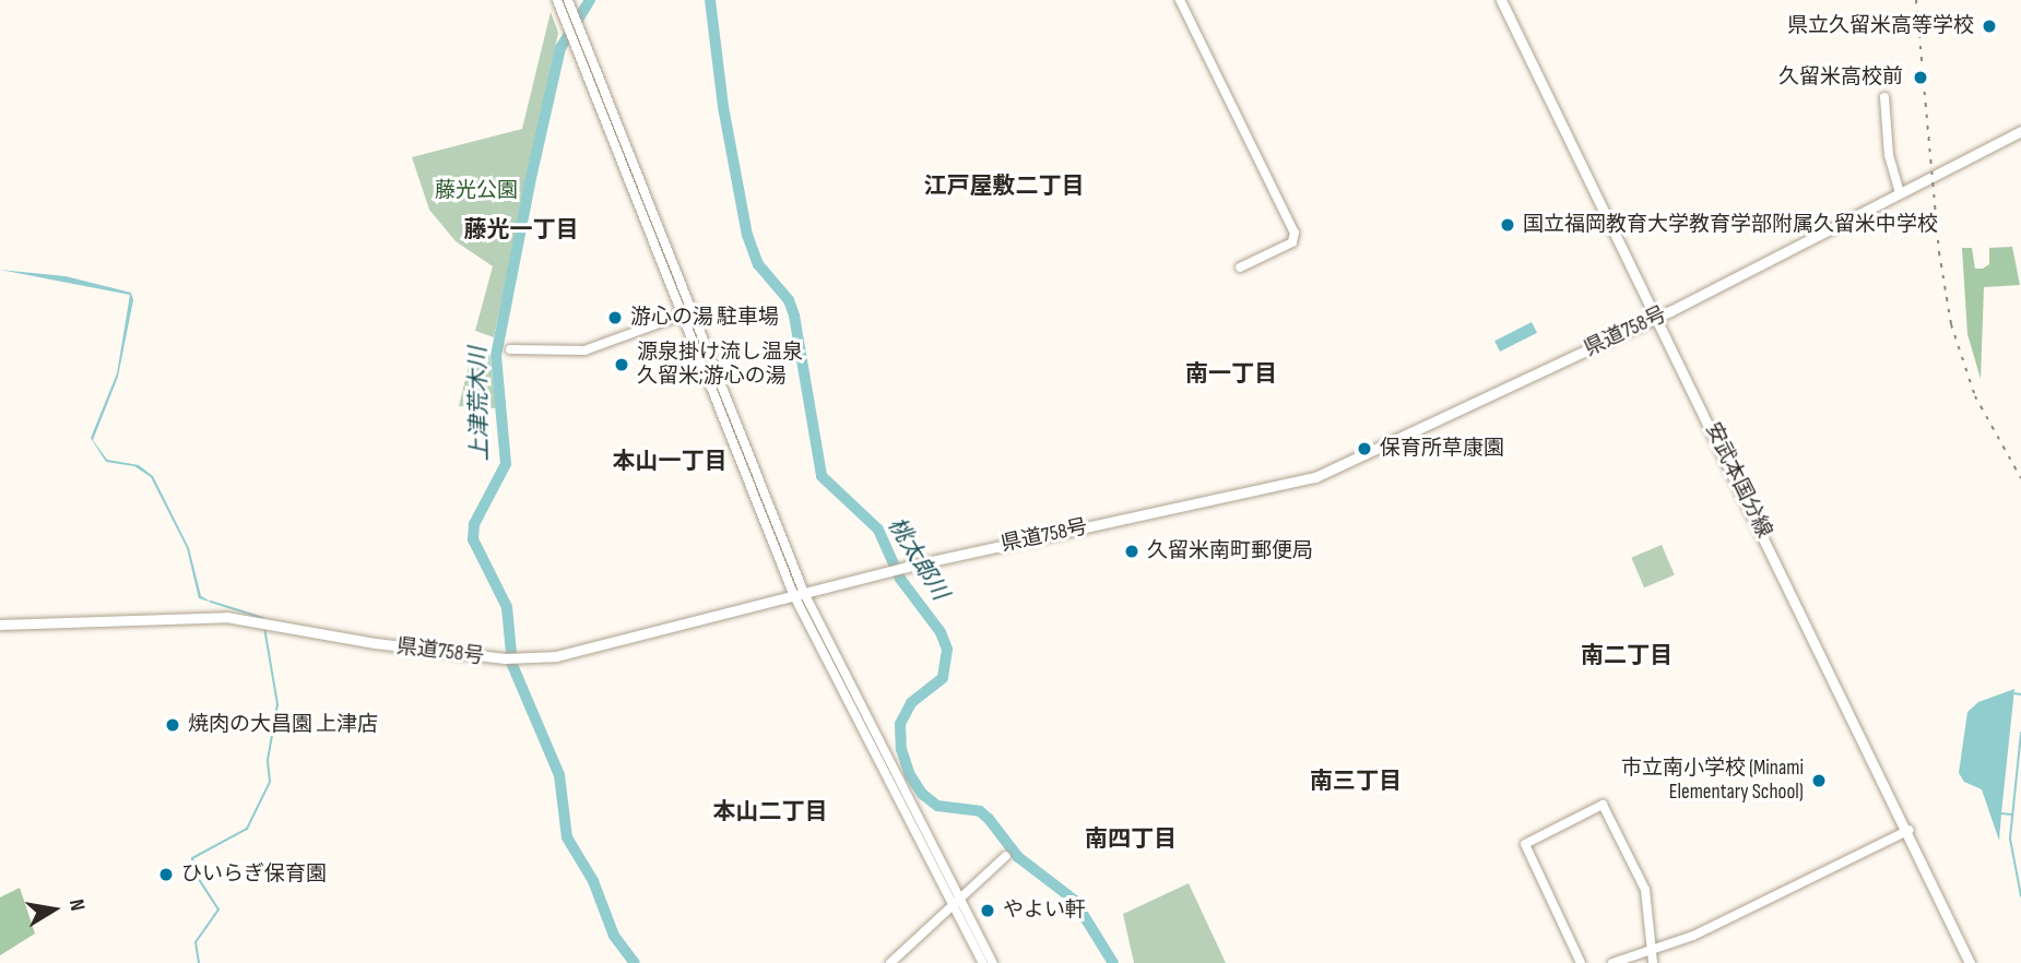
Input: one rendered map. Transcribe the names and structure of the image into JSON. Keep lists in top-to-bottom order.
{
  "streets": {
    "main road": ["県道758号", "安武本国分線"]
  },
  "crossings": [
    ["県道758号", "安武本国分線"]
  ],
  "districts": [
    "江戸屋敷二丁目",
    "藤光一丁目",
    "南一丁目",
    "本山一丁目",
    "南二丁目",
    "南三丁目",
    "本山二丁目",
    "南四丁目"
  ],
  "water": ["上津荒木川", "桃太郎川"],
  "parks": ["藤光公園"],
  "places": [
    "県立久留米高等学校",
    "久留米高校前",
    "国立福岡教育大学教育学部附属久留米中学校",
    "游心の湯 駐車場",
    "源泉掛け流し温泉 久留米;游心の湯",
    "保育所草康園",
    "久留米南町郵便局",
    "焼肉の大昌園 上津店",
    "市立南小学校 (Minami Elementary School)",
    "ひいらぎ保育園",
    "やよい軒"
  ],
  "north": "right"
}
